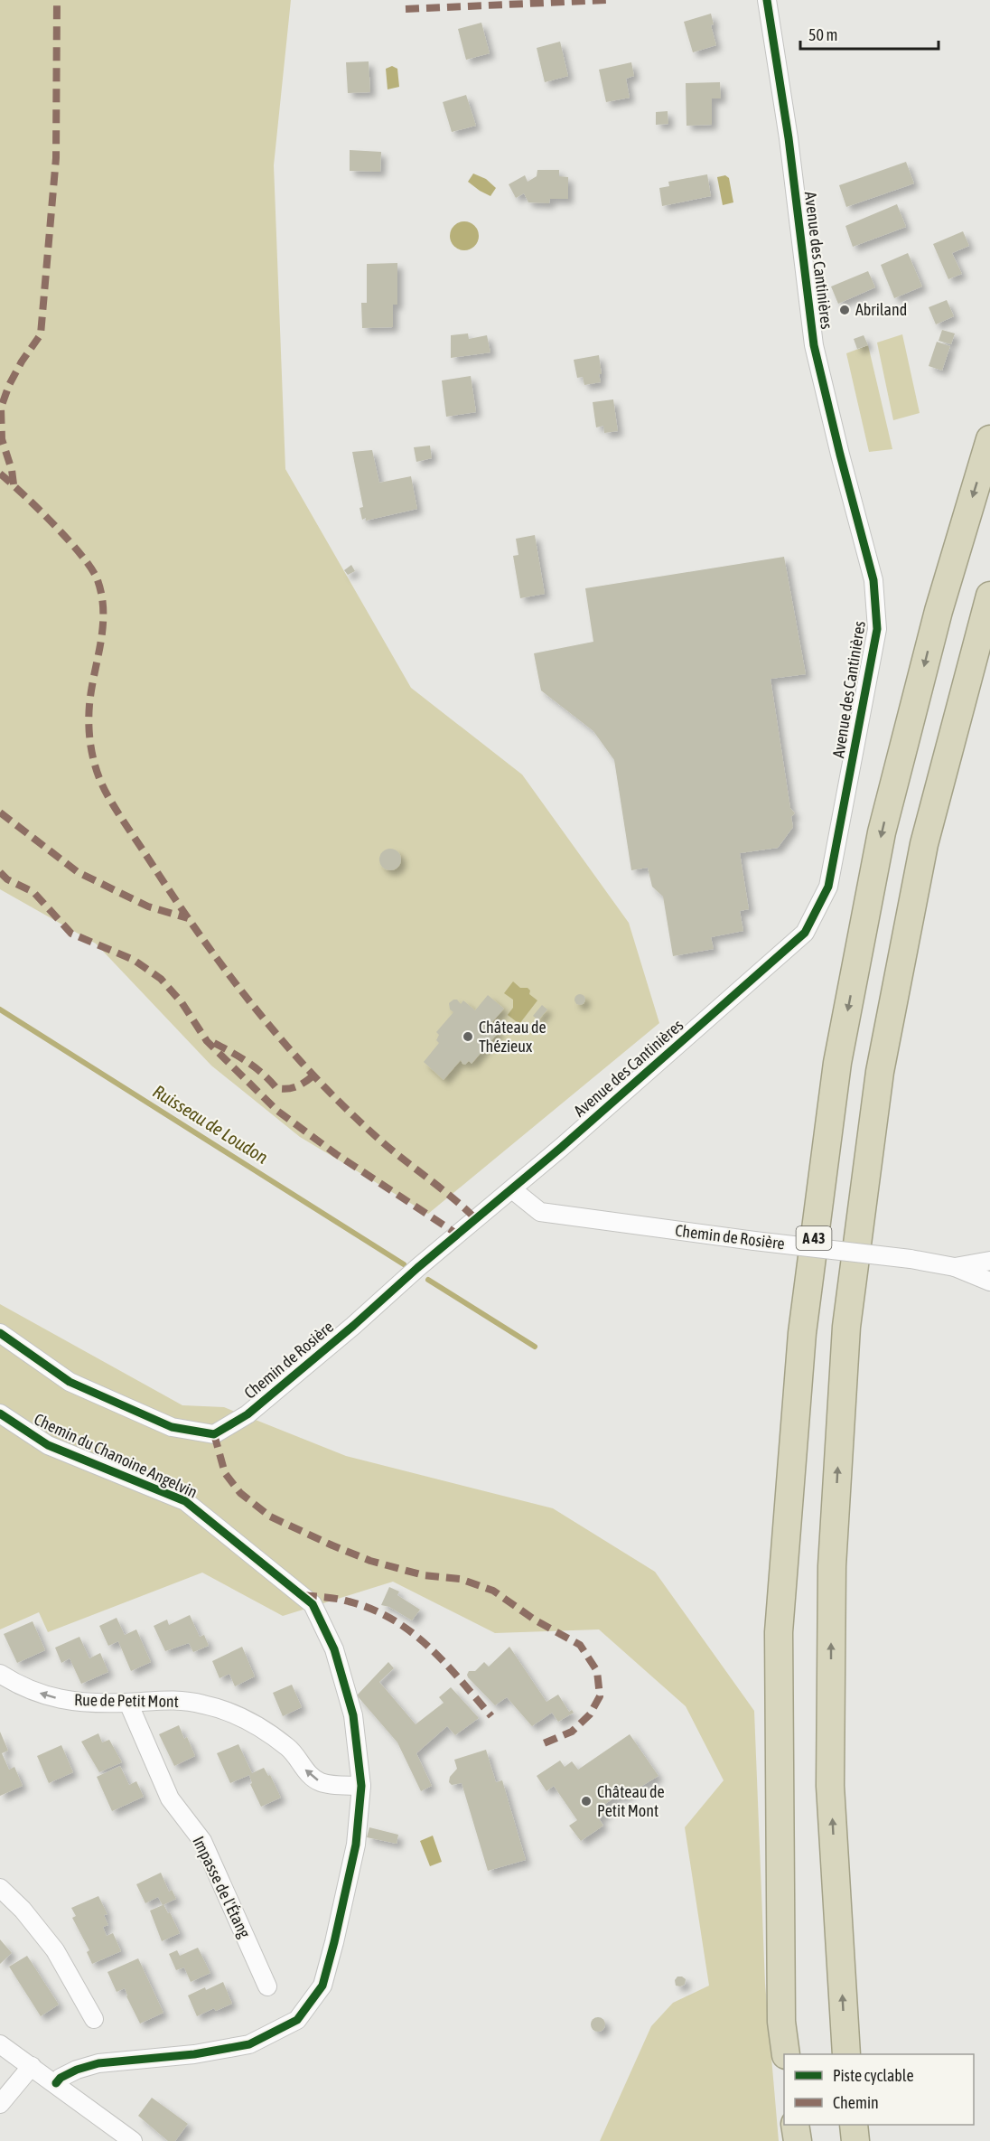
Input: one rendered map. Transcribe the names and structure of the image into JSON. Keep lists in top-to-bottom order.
{
  "streets": {
    "highway": ["A 43"],
    "street": [
      "Avenue des Cantinières",
      "Chemin de Rosière",
      "Chemin du Chanoine Angelvin",
      "Rue de Petit Mont",
      "Impasse de l'Étang"
    ]
  },
  "crossings": [
    ["Avenue des Cantinières", "Chemin de Rosière"],
    ["Chemin du Chanoine Angelvin", "Rue de Petit Mont"],
    ["Rue de Petit Mont", "Impasse de l'Étang"]
  ],
  "one_way": ["Rue de Petit Mont"],
  "water": ["Ruisseau de Loudon"],
  "places": ["Abriland", "Château de Thézieux", "Château de Petit Mont"],
  "legend": ["Piste cyclable", "Chemin"],
  "scale_bar": "50 m"
}
